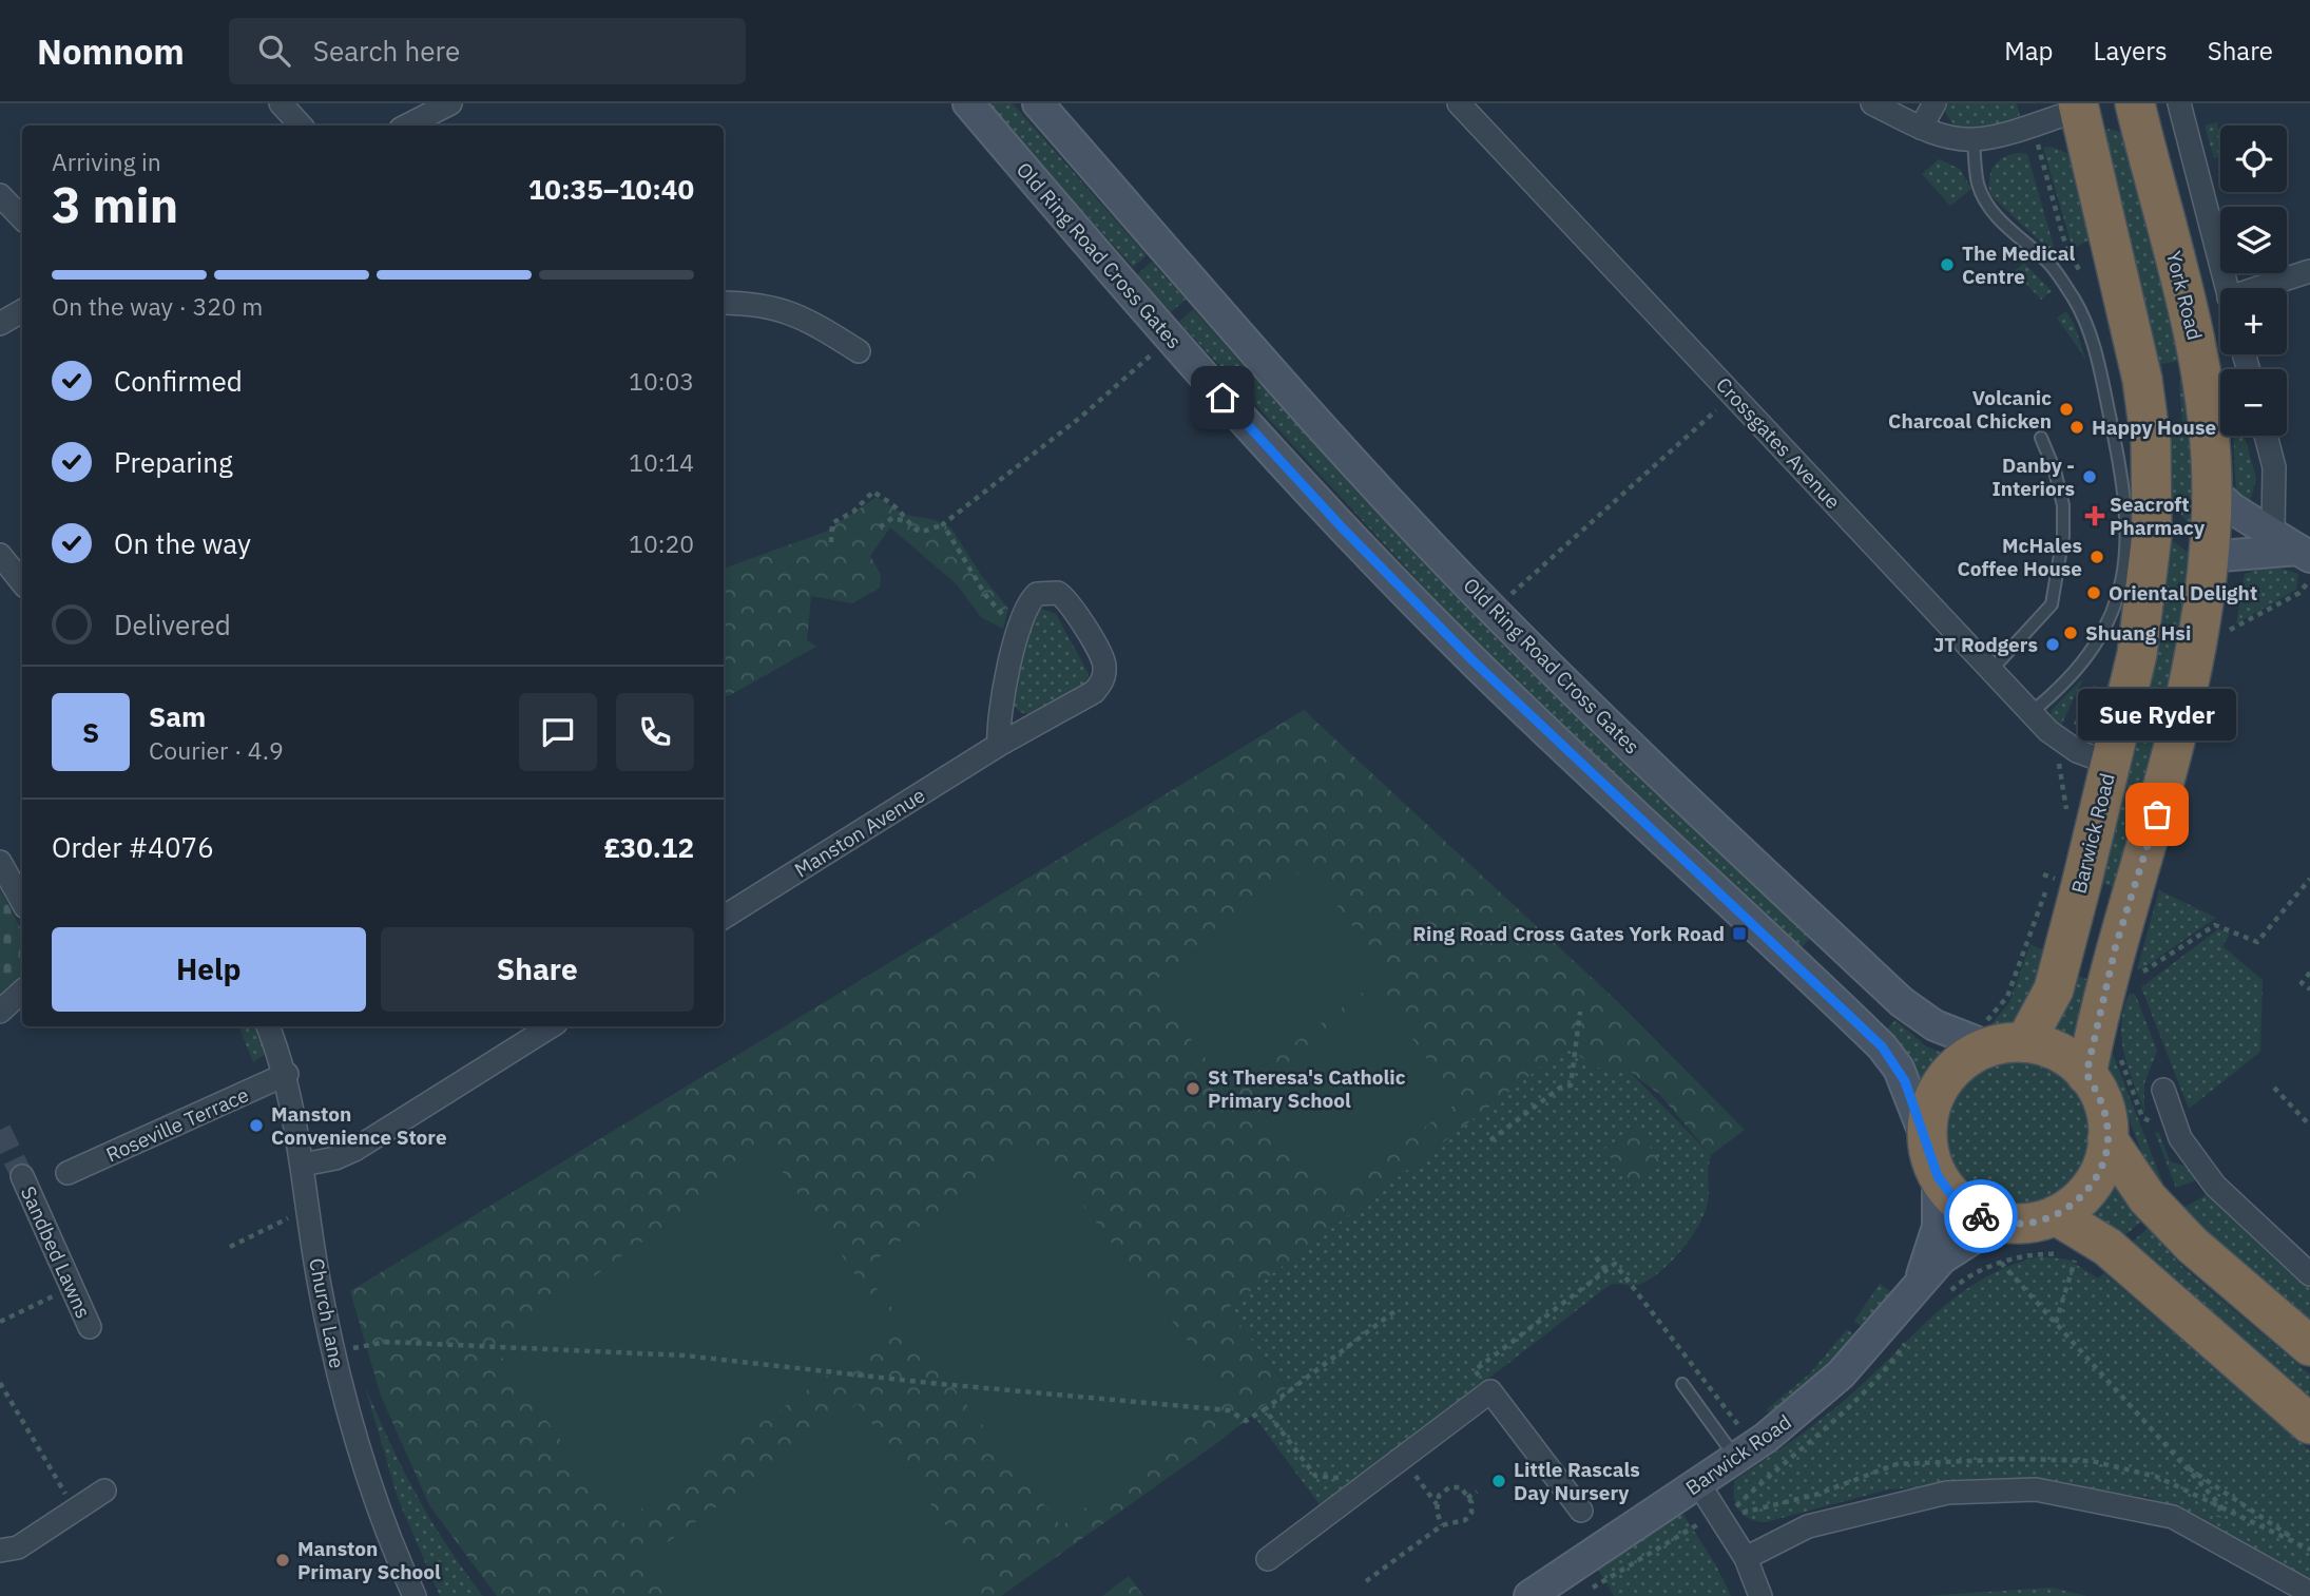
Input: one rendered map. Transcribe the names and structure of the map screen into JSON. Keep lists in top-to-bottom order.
{
  "streets": {
    "highway": ["York Road", "Barwick Road"],
    "main road": ["Old Ring Road Cross Gates"],
    "street": [
      "Crossgates Avenue",
      "Manston Avenue",
      "Roseville Terrace",
      "Sandbed Lawns",
      "Church Lane"
    ]
  },
  "crossings": [
    ["Old Ring Road Cross Gates", "Barwick Road"],
    ["Crossgates Avenue", "Barwick Road"],
    ["Roseville Terrace", "Church Lane"]
  ],
  "places": {
    "other": [
      "The Medical Centre",
      "Volcanic Charcoal Chicken",
      "Happy House",
      "Danby - Interiors",
      "McHales Coffee House",
      "Oriental Delight",
      "Shuang Hsi",
      "JT Rodgers",
      "Sue Ryder",
      "St Theresa's Catholic Primary School",
      "Manston Convenience Store",
      "Little Rascals Day Nursery",
      "Manston Primary School"
    ],
    "health": ["Seacroft Pharmacy"],
    "transit": ["Ring Road Cross Gates York Road"]
  },
  "page": {
    "header": "Nomnom",
    "search": "Search here",
    "nav": ["Map", "Layers", "Share"],
    "map_buttons": ["+", "−"],
    "heading": ["3 min", "Arriving in", "10:35–10:40"],
    "panel": [
      "Sam",
      "Courier · 4.9",
      "Order #4076",
      "£30.12"
    ],
    "bar": "On the way · 320 m",
    "list": [
      ["Confirmed", "10:03"],
      ["Preparing", "10:14"],
      ["On the way", "10:20"],
      "Delivered"
    ],
    "bubble": "Sue Ryder",
    "round": "S",
    "buttons": ["Help", "Share"]
  }
}
